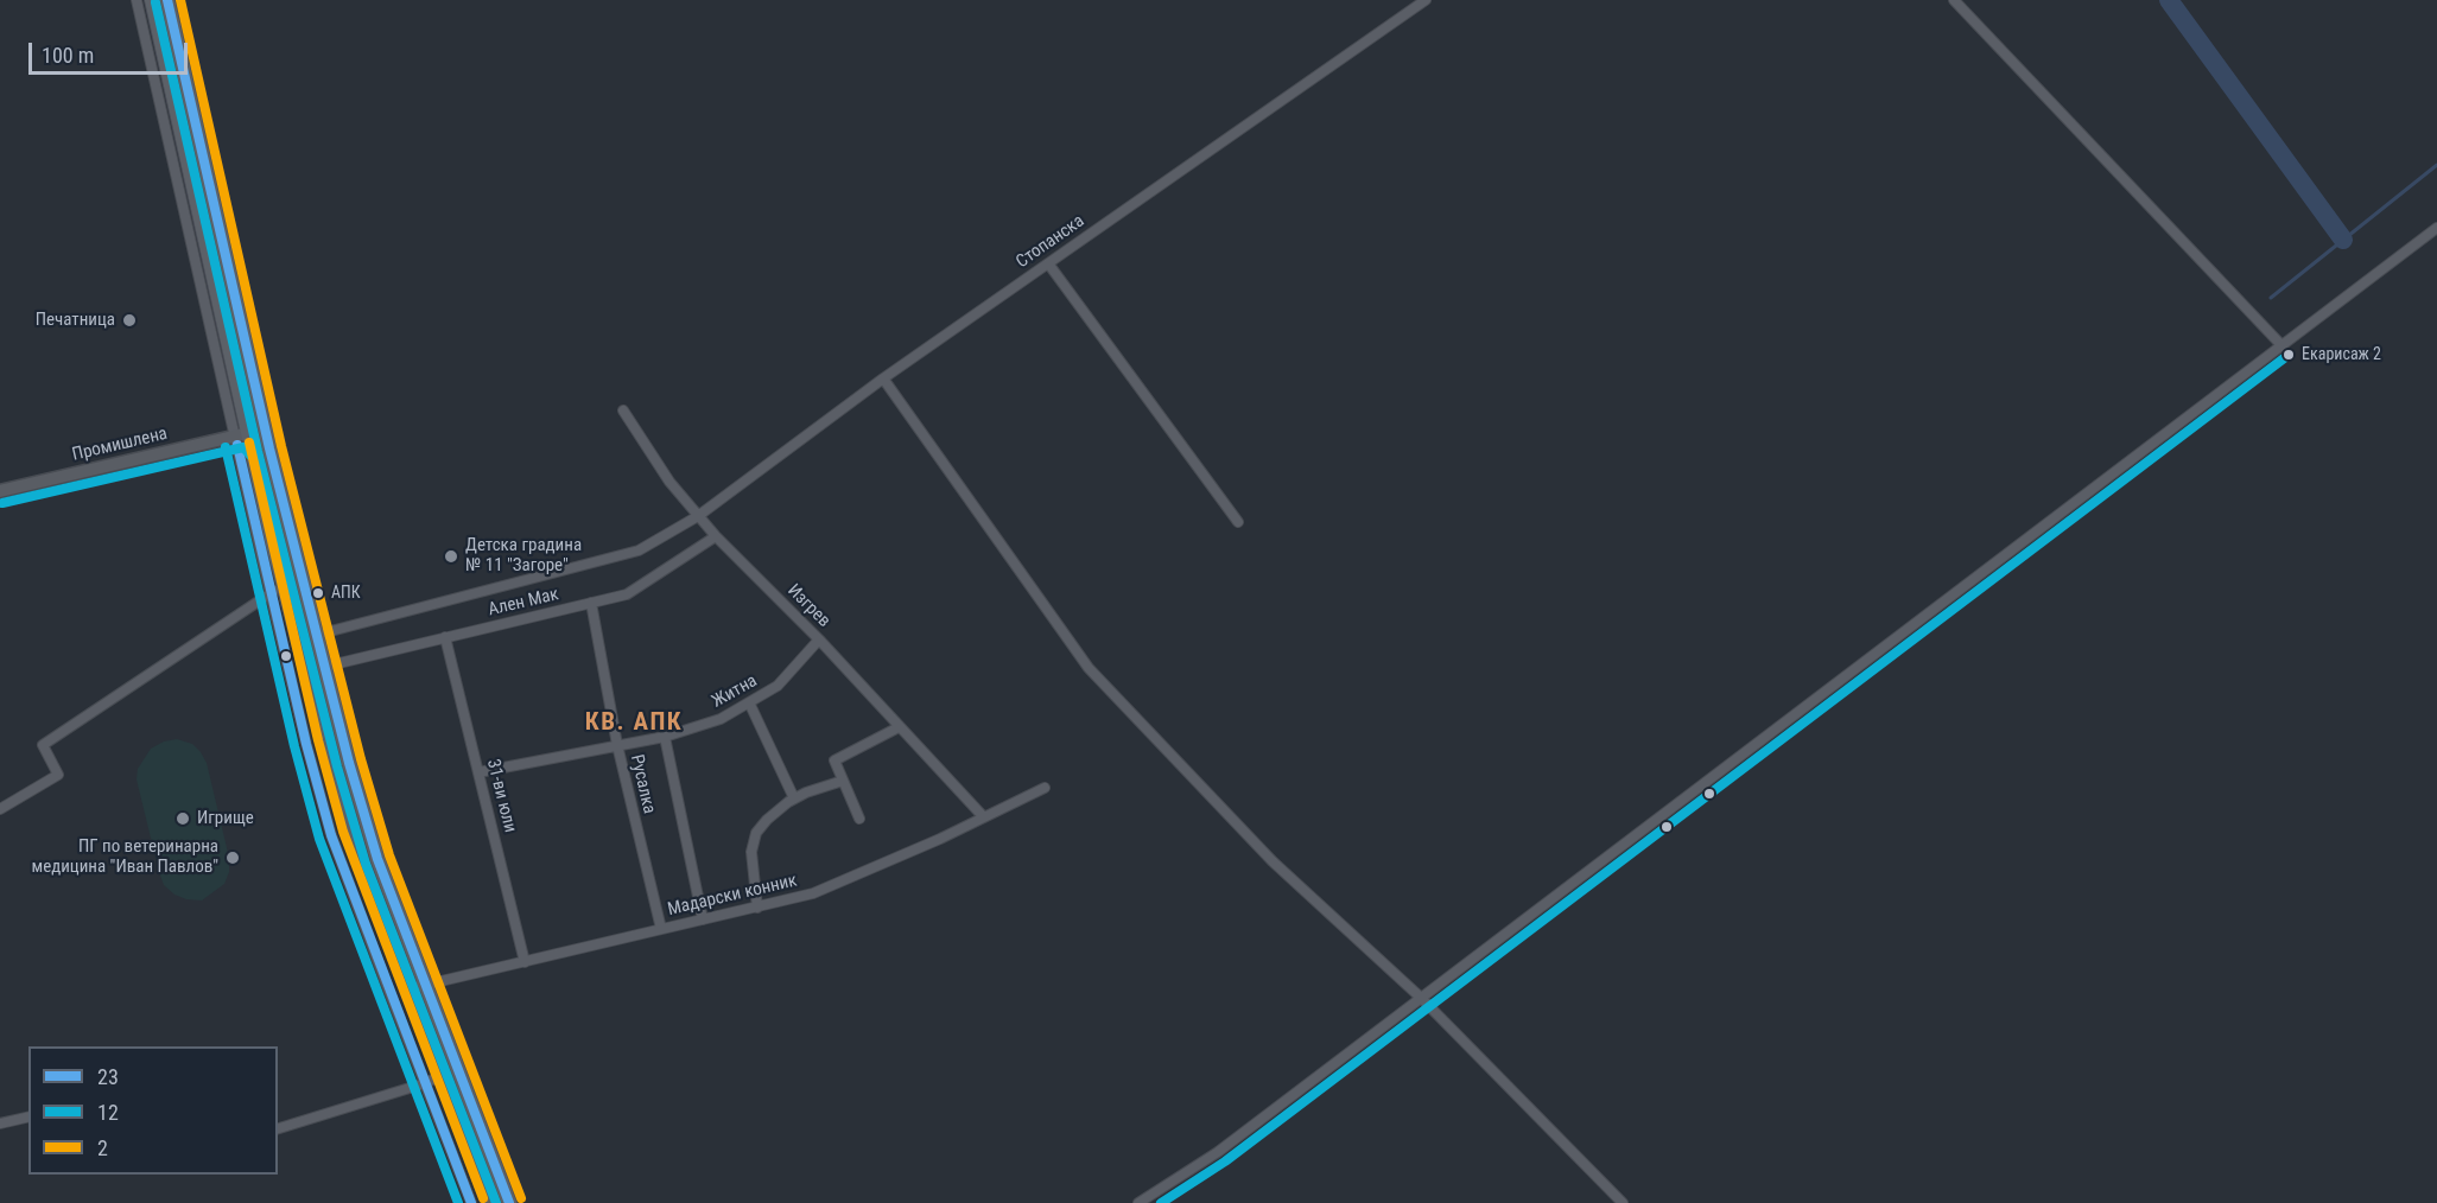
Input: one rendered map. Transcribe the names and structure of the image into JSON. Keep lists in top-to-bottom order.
{
  "streets": {
    "main road": ["Промишлена"],
    "street": [
      "Стопанска",
      "Ален Мак",
      "Изгрев",
      "Житна",
      "Русалка",
      "31-ви юли",
      "Мадарски конник"
    ]
  },
  "crossings": [
    ["Стопанска", "Изгрев"],
    ["Ален Мак", "Изгрев"],
    ["Ален Мак", "Русалка"],
    ["Ален Мак", "31-ви юли"],
    ["Изгрев", "Житна"],
    ["Изгрев", "Мадарски конник"],
    ["Житна", "Русалка"],
    ["Житна", "31-ви юли"],
    ["Русалка", "Мадарски конник"],
    ["31-ви юли", "Мадарски конник"]
  ],
  "districts": ["КВ. АПК"],
  "places": [
    "Печатница",
    "Екарисаж 2",
    "Детска градина № 11 \"Загоре\"",
    "АПК",
    "Игрище",
    "ПГ по ветеринарна медицина \"Иван Павлов\""
  ],
  "lines": ["transit line 23", "transit line 2", "transit line 12"],
  "legend": ["23", "12", "2"],
  "scale_bar": "100 m"
}
